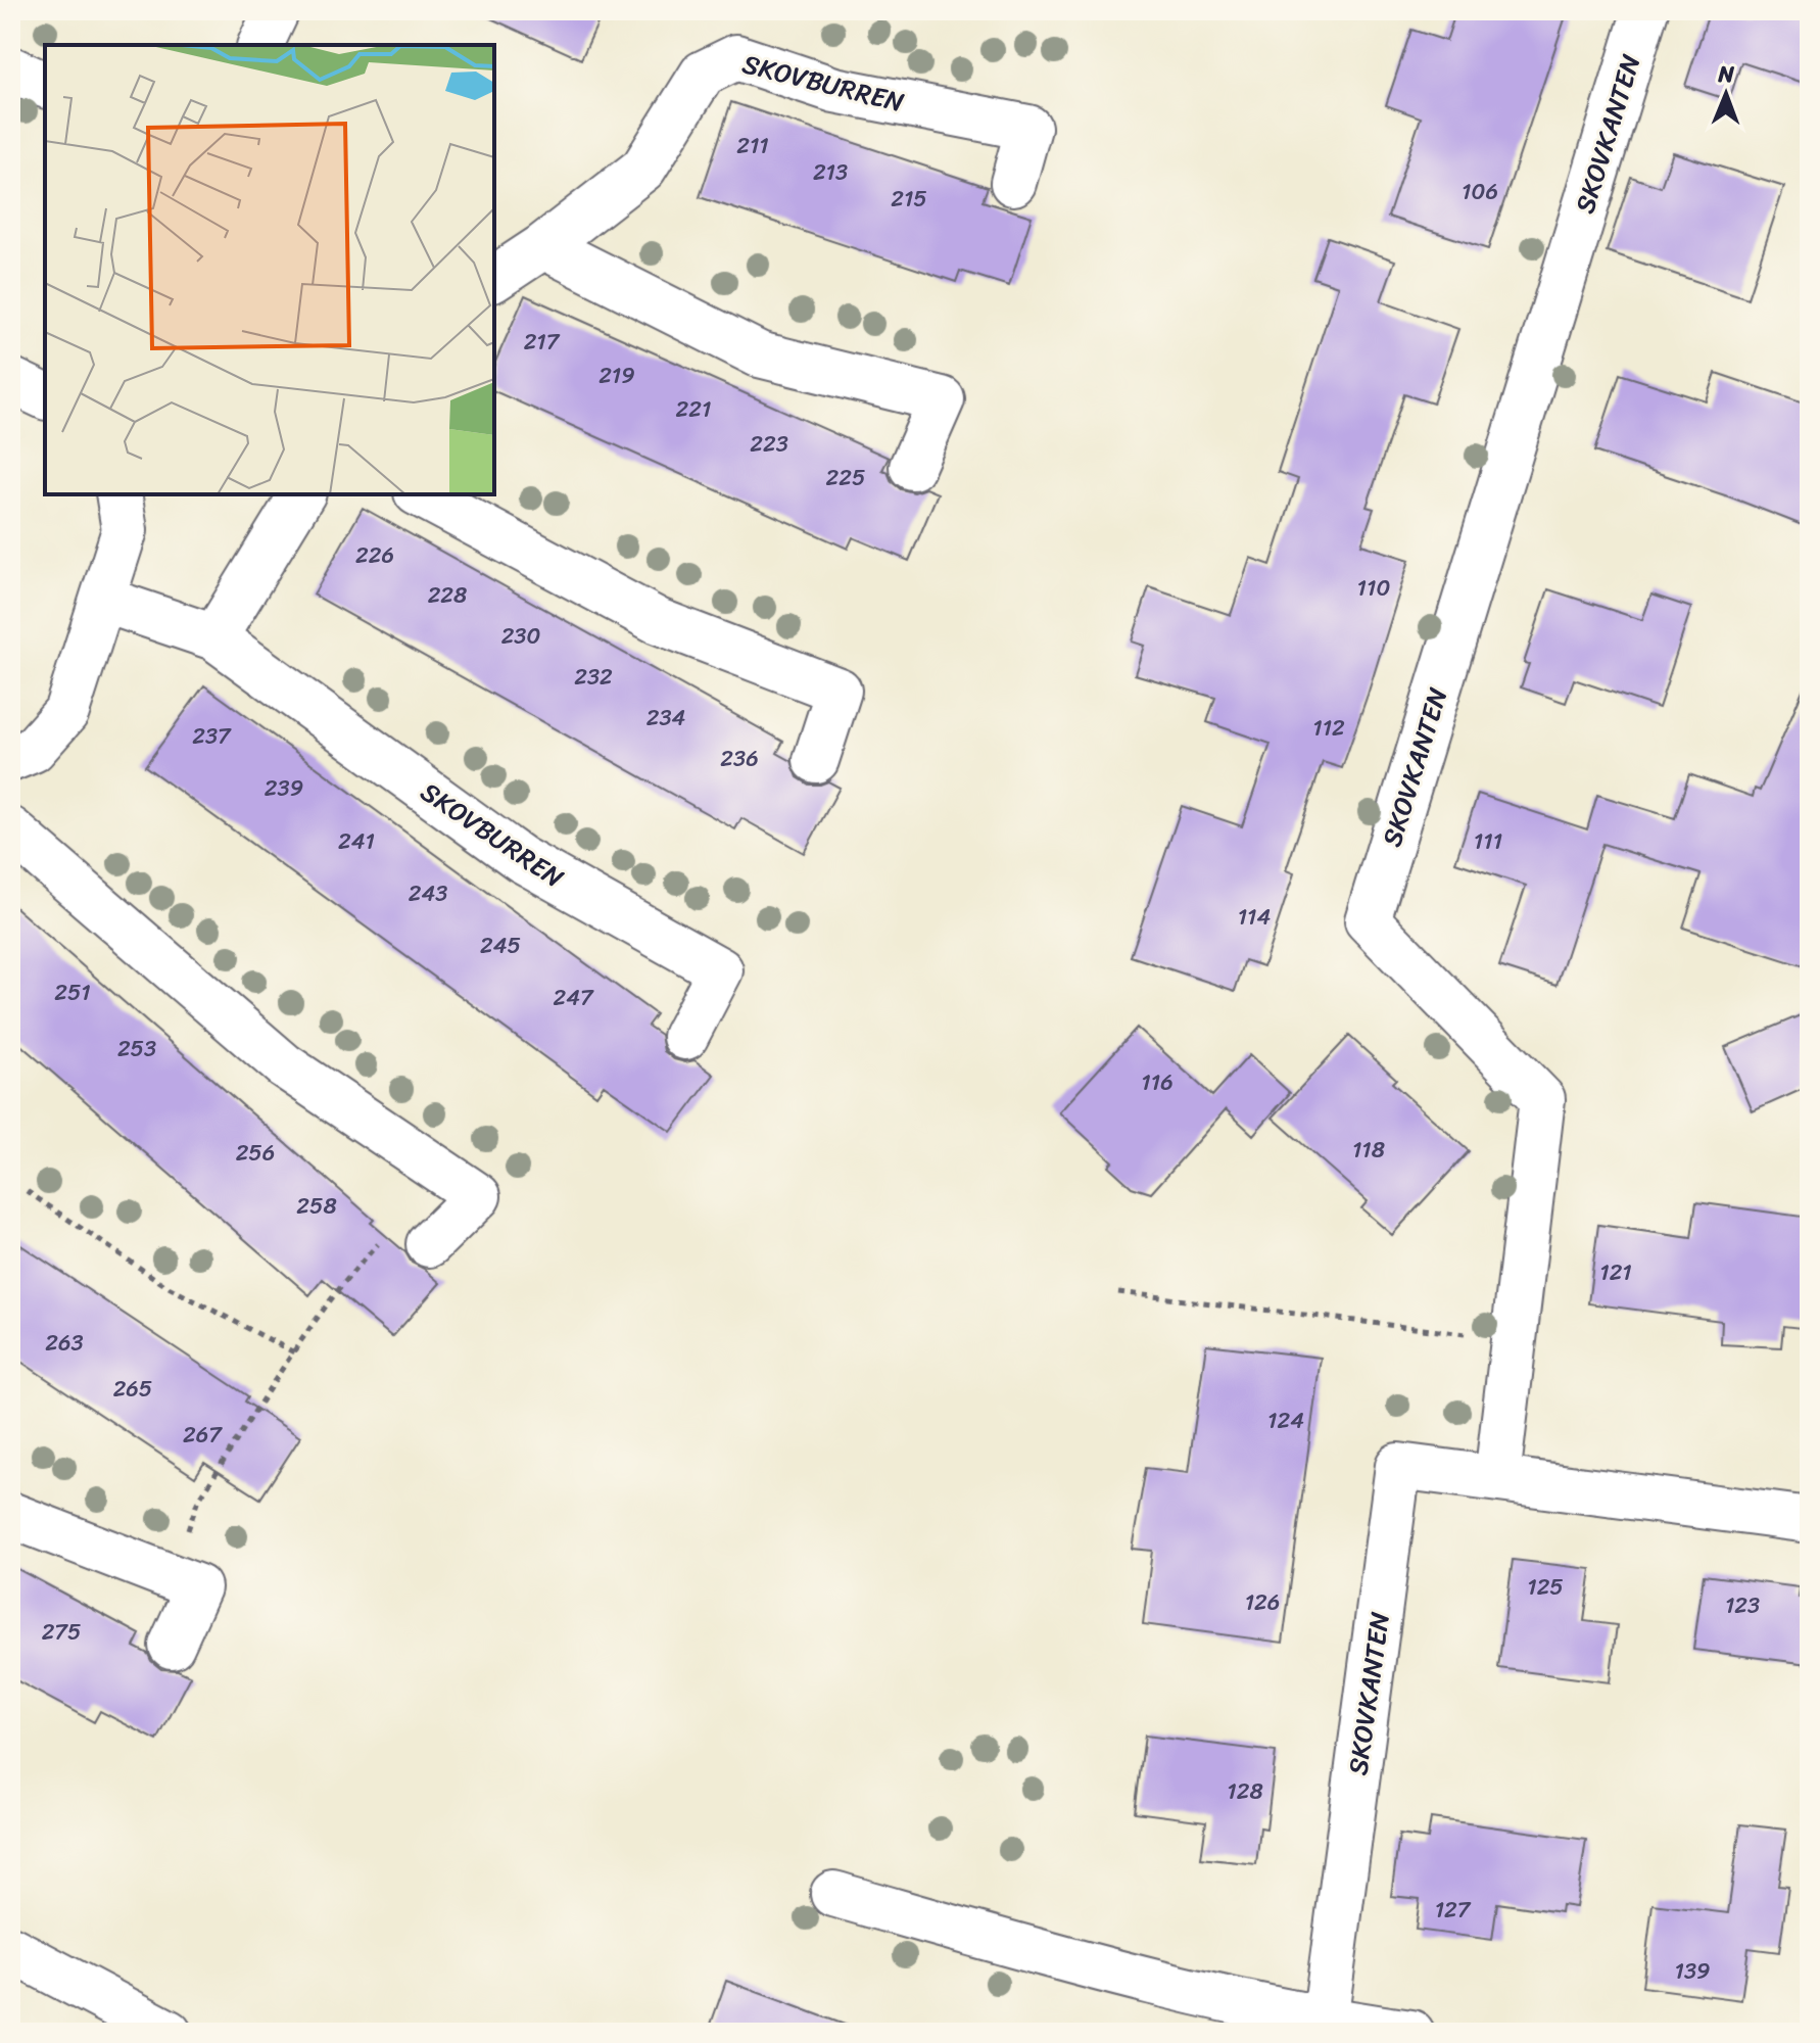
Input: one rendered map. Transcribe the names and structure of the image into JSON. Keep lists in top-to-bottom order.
{
  "streets": {
    "street": ["SKOVBURREN", "SKOVKANTEN"]
  },
  "house_numbers": [
    "211",
    "213",
    "106",
    "215",
    "217",
    "219",
    "221",
    "223",
    "225",
    "226",
    "110",
    "228",
    "230",
    "232",
    "234",
    "112",
    "237",
    "236",
    "239",
    "241",
    "111",
    "243",
    "114",
    "245",
    "251",
    "247",
    "253",
    "116",
    "118",
    "256",
    "258",
    "121",
    "263",
    "265",
    "124",
    "267",
    "125",
    "126",
    "123",
    "275",
    "128",
    "127",
    "139"
  ],
  "north": "top"
}
